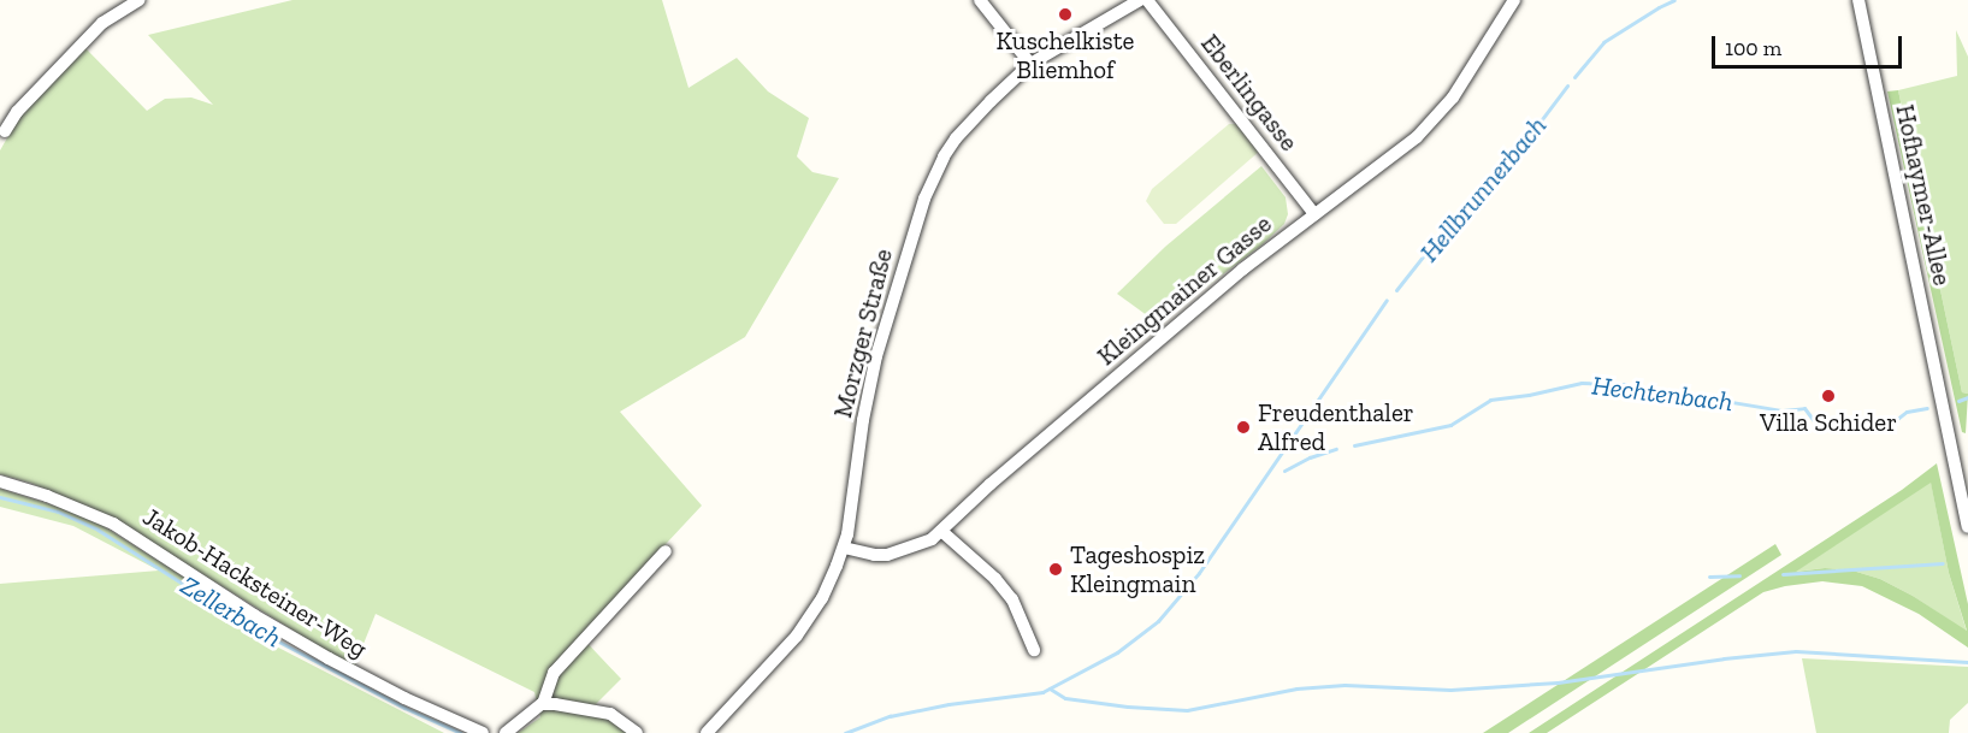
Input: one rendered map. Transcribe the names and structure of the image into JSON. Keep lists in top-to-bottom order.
{
  "streets": {
    "street": [
      "Eberlingasse",
      "Hofhaymer-Allee",
      "Kleingmainer Gasse",
      "Morzger Straße",
      "Jakob-Hacksteiner-Weg"
    ]
  },
  "crossings": [
    ["Eberlingasse", "Kleingmainer Gasse"],
    ["Kleingmainer Gasse", "Morzger Straße"]
  ],
  "water": ["Hellbrunnerbach", "Hechtenbach", "Zellerbach"],
  "places": [
    "Kuschelkiste Bliemhof",
    "Villa Schider",
    "Freudenthaler Alfred",
    "Tageshospiz Kleingmain"
  ],
  "scale_bar": "100 m"
}
